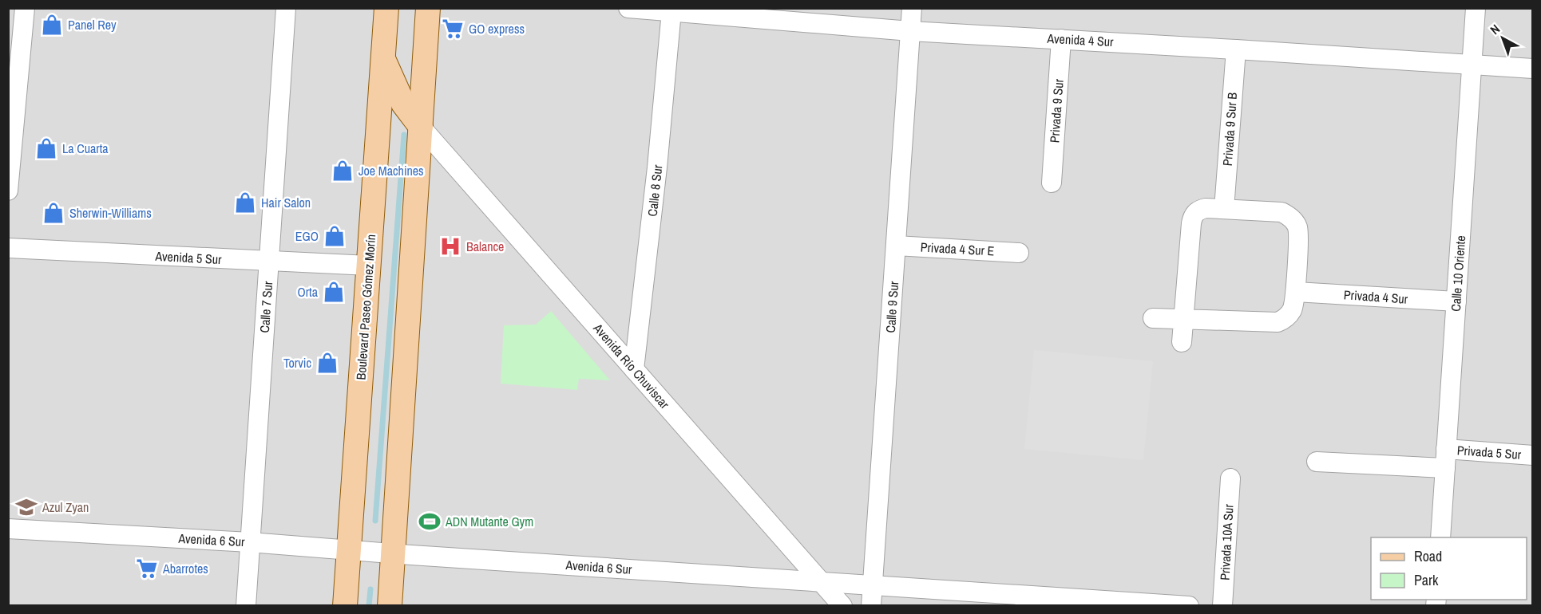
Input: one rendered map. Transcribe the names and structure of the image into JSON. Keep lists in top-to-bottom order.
{
  "streets": {
    "main road": ["Boulevard Paseo Gómez Morín"],
    "street": [
      "Avenida 4 Sur",
      "Privada 9 Sur",
      "Privada 9 Sur B",
      "Calle 8 Sur",
      "Privada 4 Sur E",
      "Avenida 5 Sur",
      "Calle 10 Oriente",
      "Privada 4 Sur",
      "Calle 7 Sur",
      "Calle 9 Sur",
      "Avenida Río Chuviscar",
      "Privada 5 Sur",
      "Avenida 6 Sur",
      "Privada 10A Sur"
    ]
  },
  "crossings": [
    ["Avenida 4 Sur", "Privada 9 Sur"],
    ["Avenida 4 Sur", "Privada 9 Sur B"],
    ["Avenida 4 Sur", "Calle 8 Sur"],
    ["Avenida 4 Sur", "Calle 10 Oriente"],
    ["Avenida 4 Sur", "Calle 9 Sur"],
    ["Privada 9 Sur B", "Privada 4 Sur"],
    ["Calle 8 Sur", "Avenida Río Chuviscar"],
    ["Privada 4 Sur E", "Calle 9 Sur"],
    ["Avenida 5 Sur", "Calle 7 Sur"],
    ["Avenida 5 Sur", "Boulevard Paseo Gómez Morín"],
    ["Calle 10 Oriente", "Privada 4 Sur"],
    ["Calle 10 Oriente", "Privada 5 Sur"],
    ["Calle 7 Sur", "Avenida 6 Sur"],
    ["Boulevard Paseo Gómez Morín", "Avenida 6 Sur"],
    ["Calle 9 Sur", "Avenida 6 Sur"],
    ["Avenida Río Chuviscar", "Avenida 6 Sur"]
  ],
  "places": {
    "shop": [
      "Panel Rey",
      "La Cuarta",
      "Joe Machines",
      "Hair Salon",
      "Sherwin-Williams",
      "EGO",
      "Orta",
      "Torvic"
    ],
    "supermarket": ["GO express", "Abarrotes"],
    "hospital": ["Balance"],
    "school or university": ["Azul Zyan"],
    "sports": ["ADN Mutante Gym"]
  },
  "legend": ["Road", "Park"],
  "north": "top left"
}
